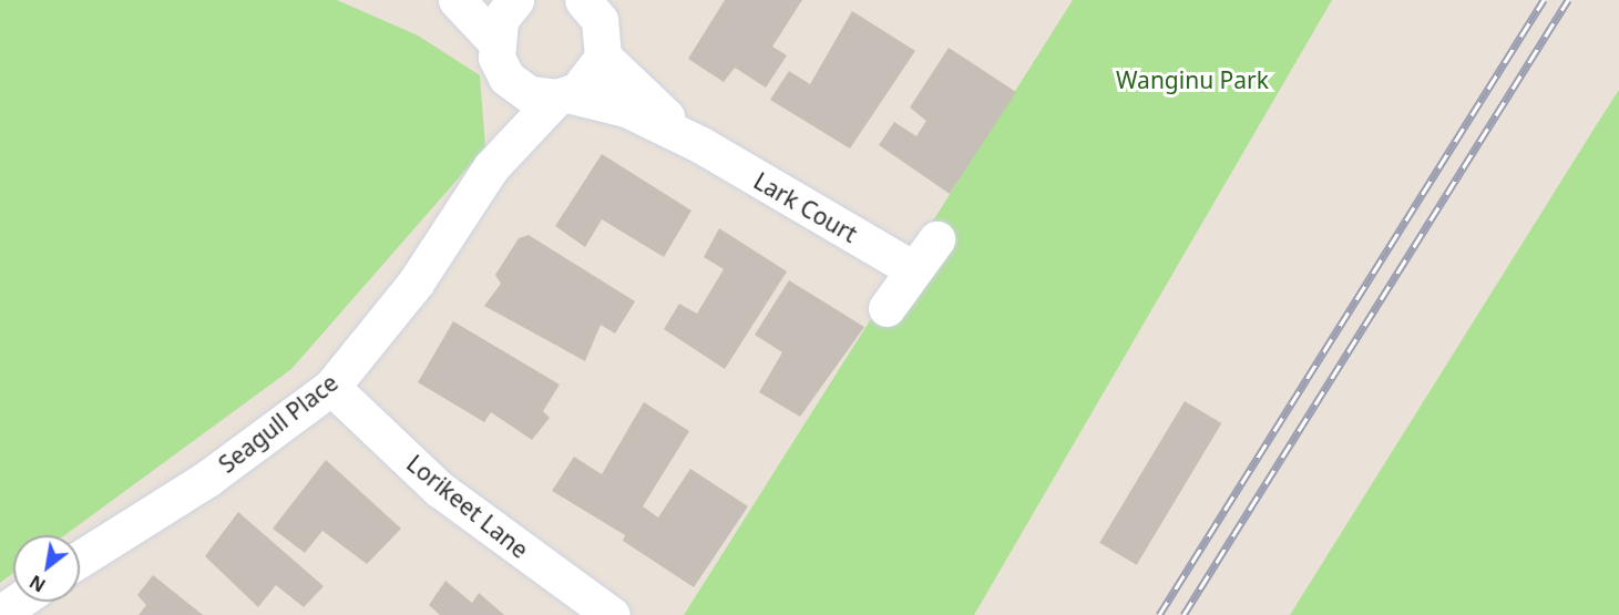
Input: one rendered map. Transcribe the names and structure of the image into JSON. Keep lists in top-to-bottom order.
{
  "streets": {
    "street": ["Lark Court", "Seagull Place", "Lorikeet Lane"]
  },
  "crossings": [
    ["Lark Court", "Seagull Place"],
    ["Seagull Place", "Lorikeet Lane"]
  ],
  "parks": ["Wanginu Park"],
  "north": "bottom left"
}
